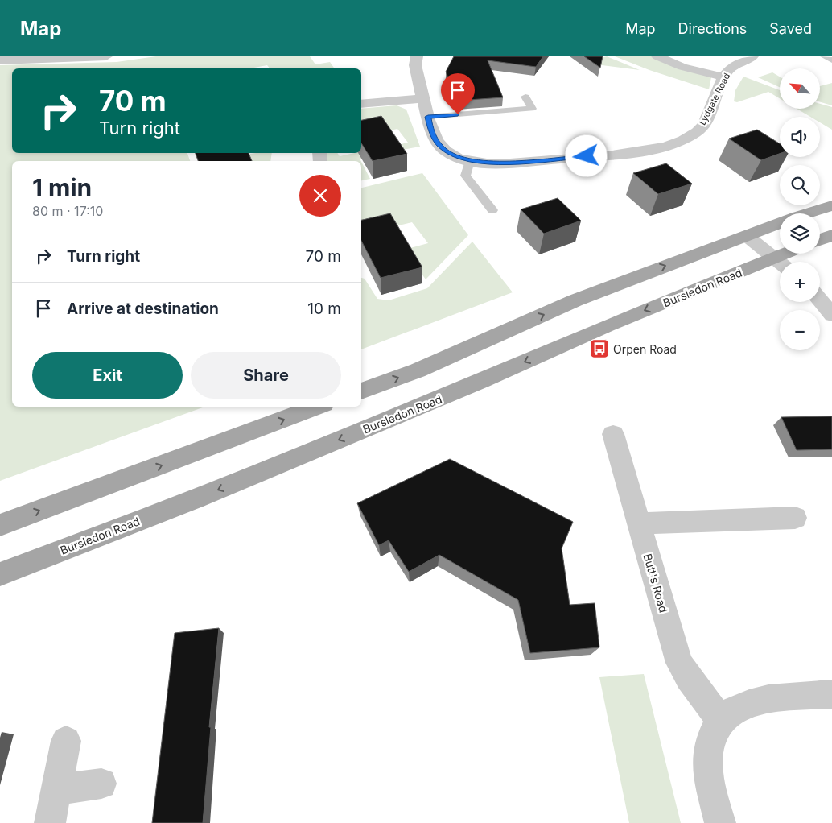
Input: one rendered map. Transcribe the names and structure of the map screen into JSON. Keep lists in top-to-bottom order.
{
  "streets": {
    "main road": ["Bursledon Road"],
    "street": ["Lydgate Road", "Butt's Road"]
  },
  "places": {
    "bus stop": ["Orpen Road"]
  },
  "north": "top left",
  "page": {
    "header": "Map",
    "nav": ["Map", "Directions", "Saved"],
    "map_buttons": ["+", "−"],
    "turn": ["70 m", "Turn right"],
    "heading": ["1 min", "80 m · 17:10"],
    "list": [
      {
        "name": "Turn right",
        "value": "70 m"
      },
      {
        "name": "Arrive at destination",
        "value": "10 m"
      }
    ],
    "buttons": ["Exit", "Share"]
  }
}
